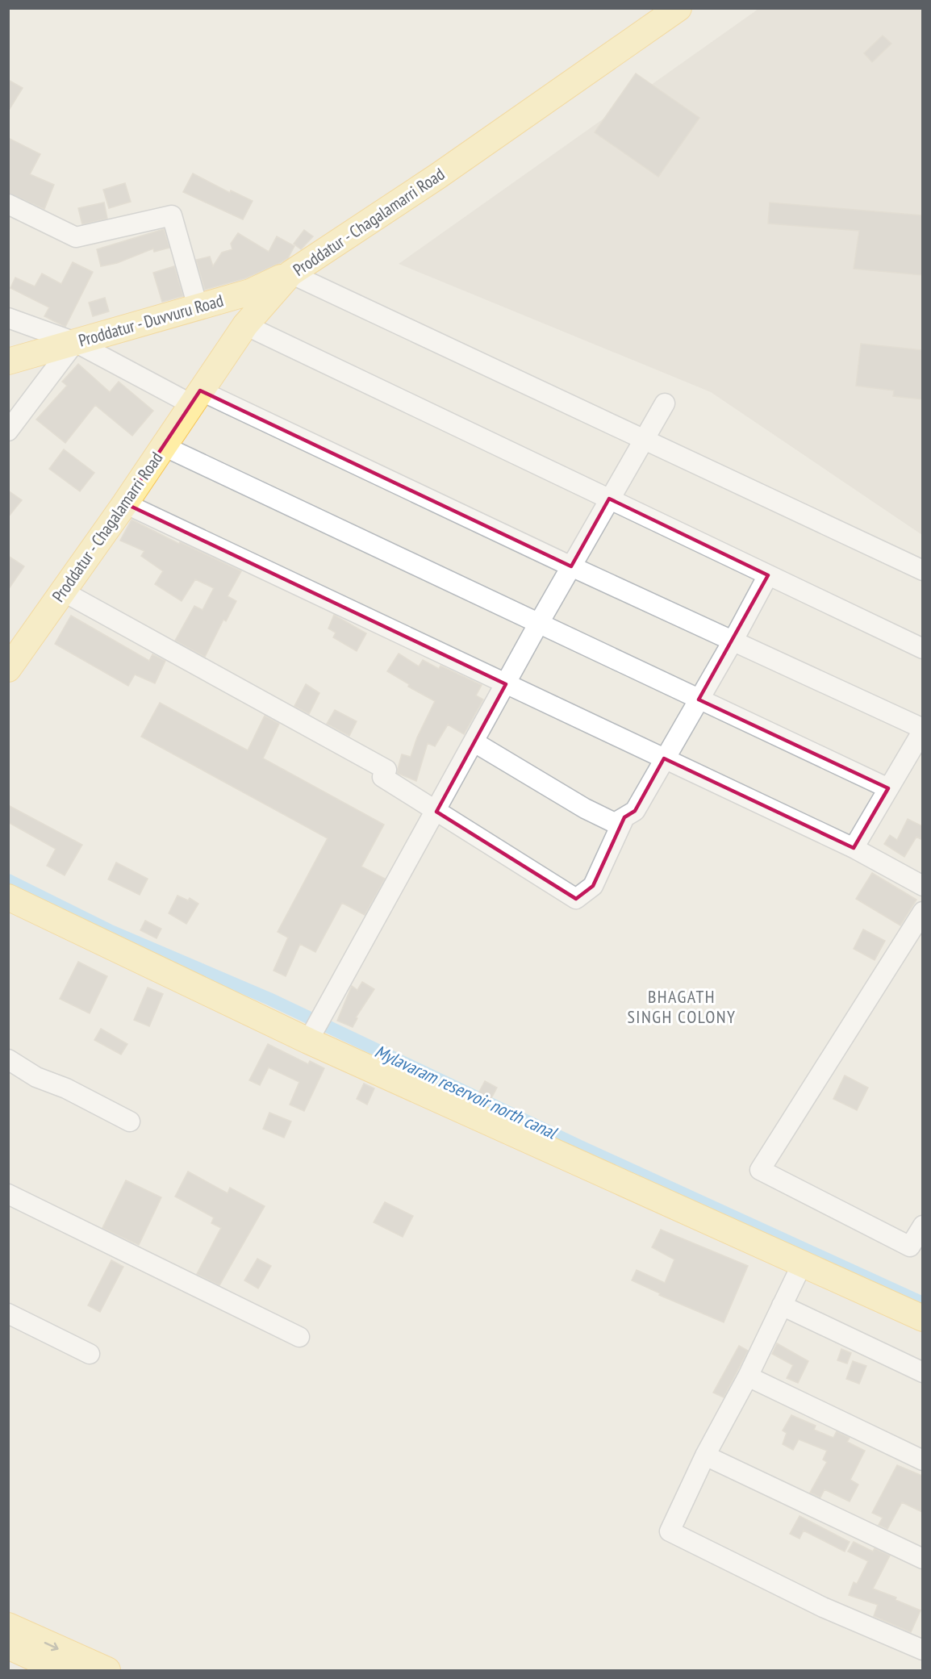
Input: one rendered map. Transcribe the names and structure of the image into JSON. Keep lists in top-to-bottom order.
{
  "streets": {
    "main road": ["Proddatur - Chagalamarri Road", "Proddatur - Duvvuru Road"]
  },
  "crossings": [
    ["Proddatur - Chagalamarri Road", "Proddatur - Duvvuru Road"]
  ],
  "districts": ["BHAGATH SINGH COLONY"],
  "water": ["Mylavaram reservoir north canal"]
}
